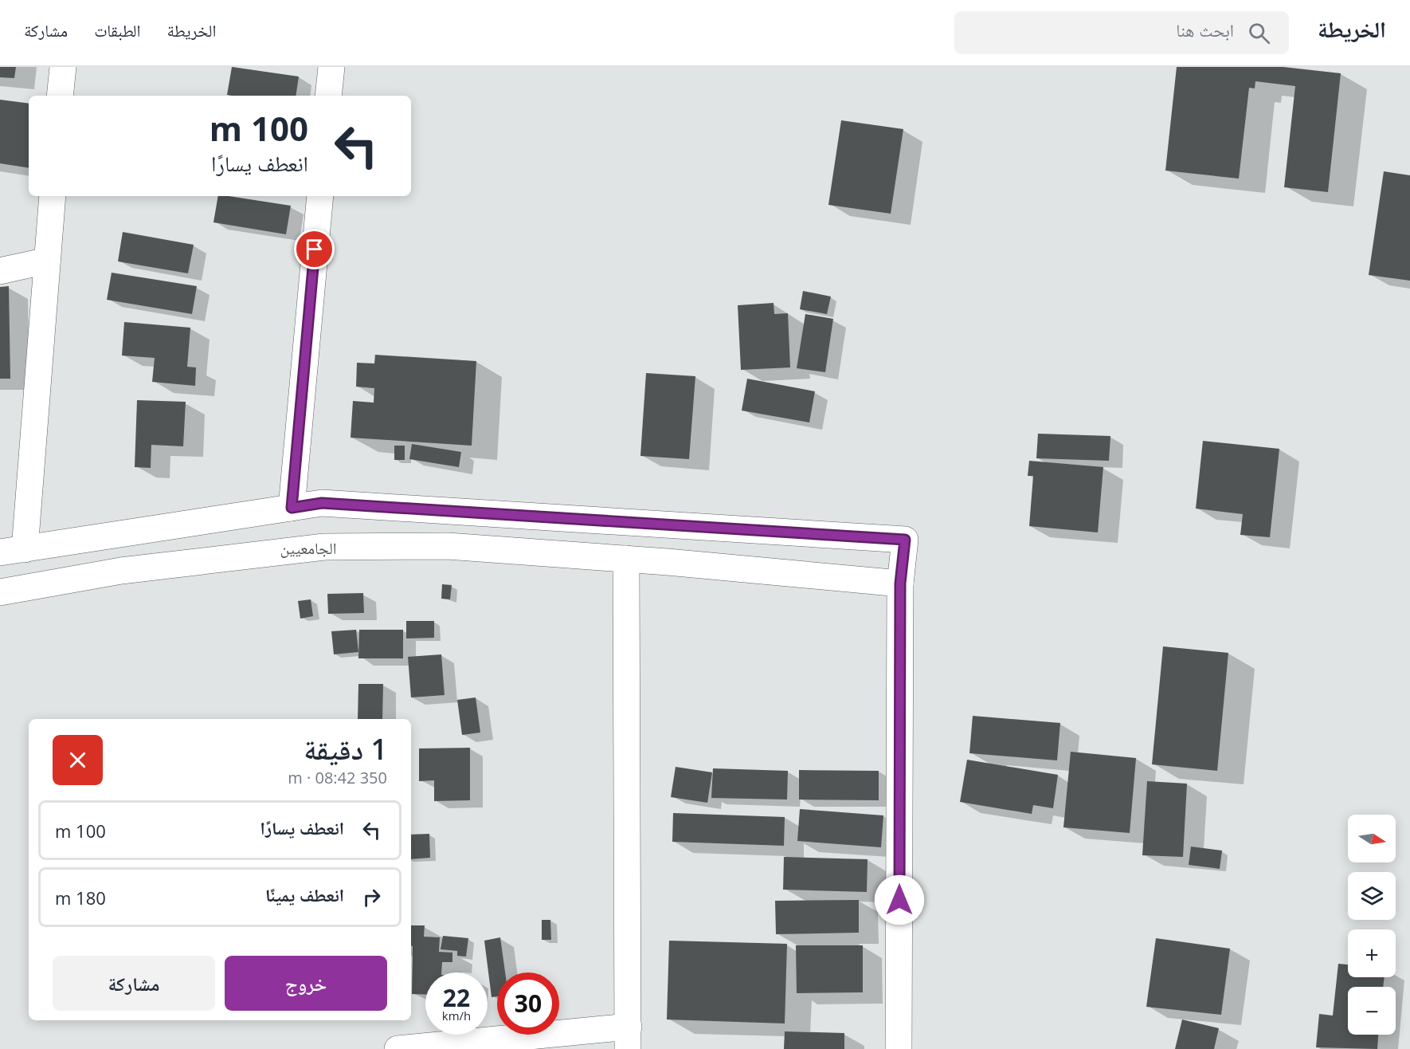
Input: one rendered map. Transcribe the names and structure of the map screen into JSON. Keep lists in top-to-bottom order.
{
  "districts": ["الجامعيين"],
  "north": "right",
  "page": {
    "header": "الخريطة",
    "search": "ابحث هنا",
    "nav": ["الخريطة", "الطبقات", "مشاركة"],
    "turn": ["100 m", "انعطف يسارًا"],
    "heading": ["1 دقيقة", "350 m · 08:42"],
    "list": [
      {
        "name": "انعطف يسارًا",
        "value": "100 m"
      },
      {
        "name": "انعطف يمينًا",
        "value": "180 m"
      }
    ],
    "map_buttons": ["+", "−"],
    "buttons": ["خروج", "مشاركة"],
    "speed": "22 km/h",
    "limit": "30"
  }
}
